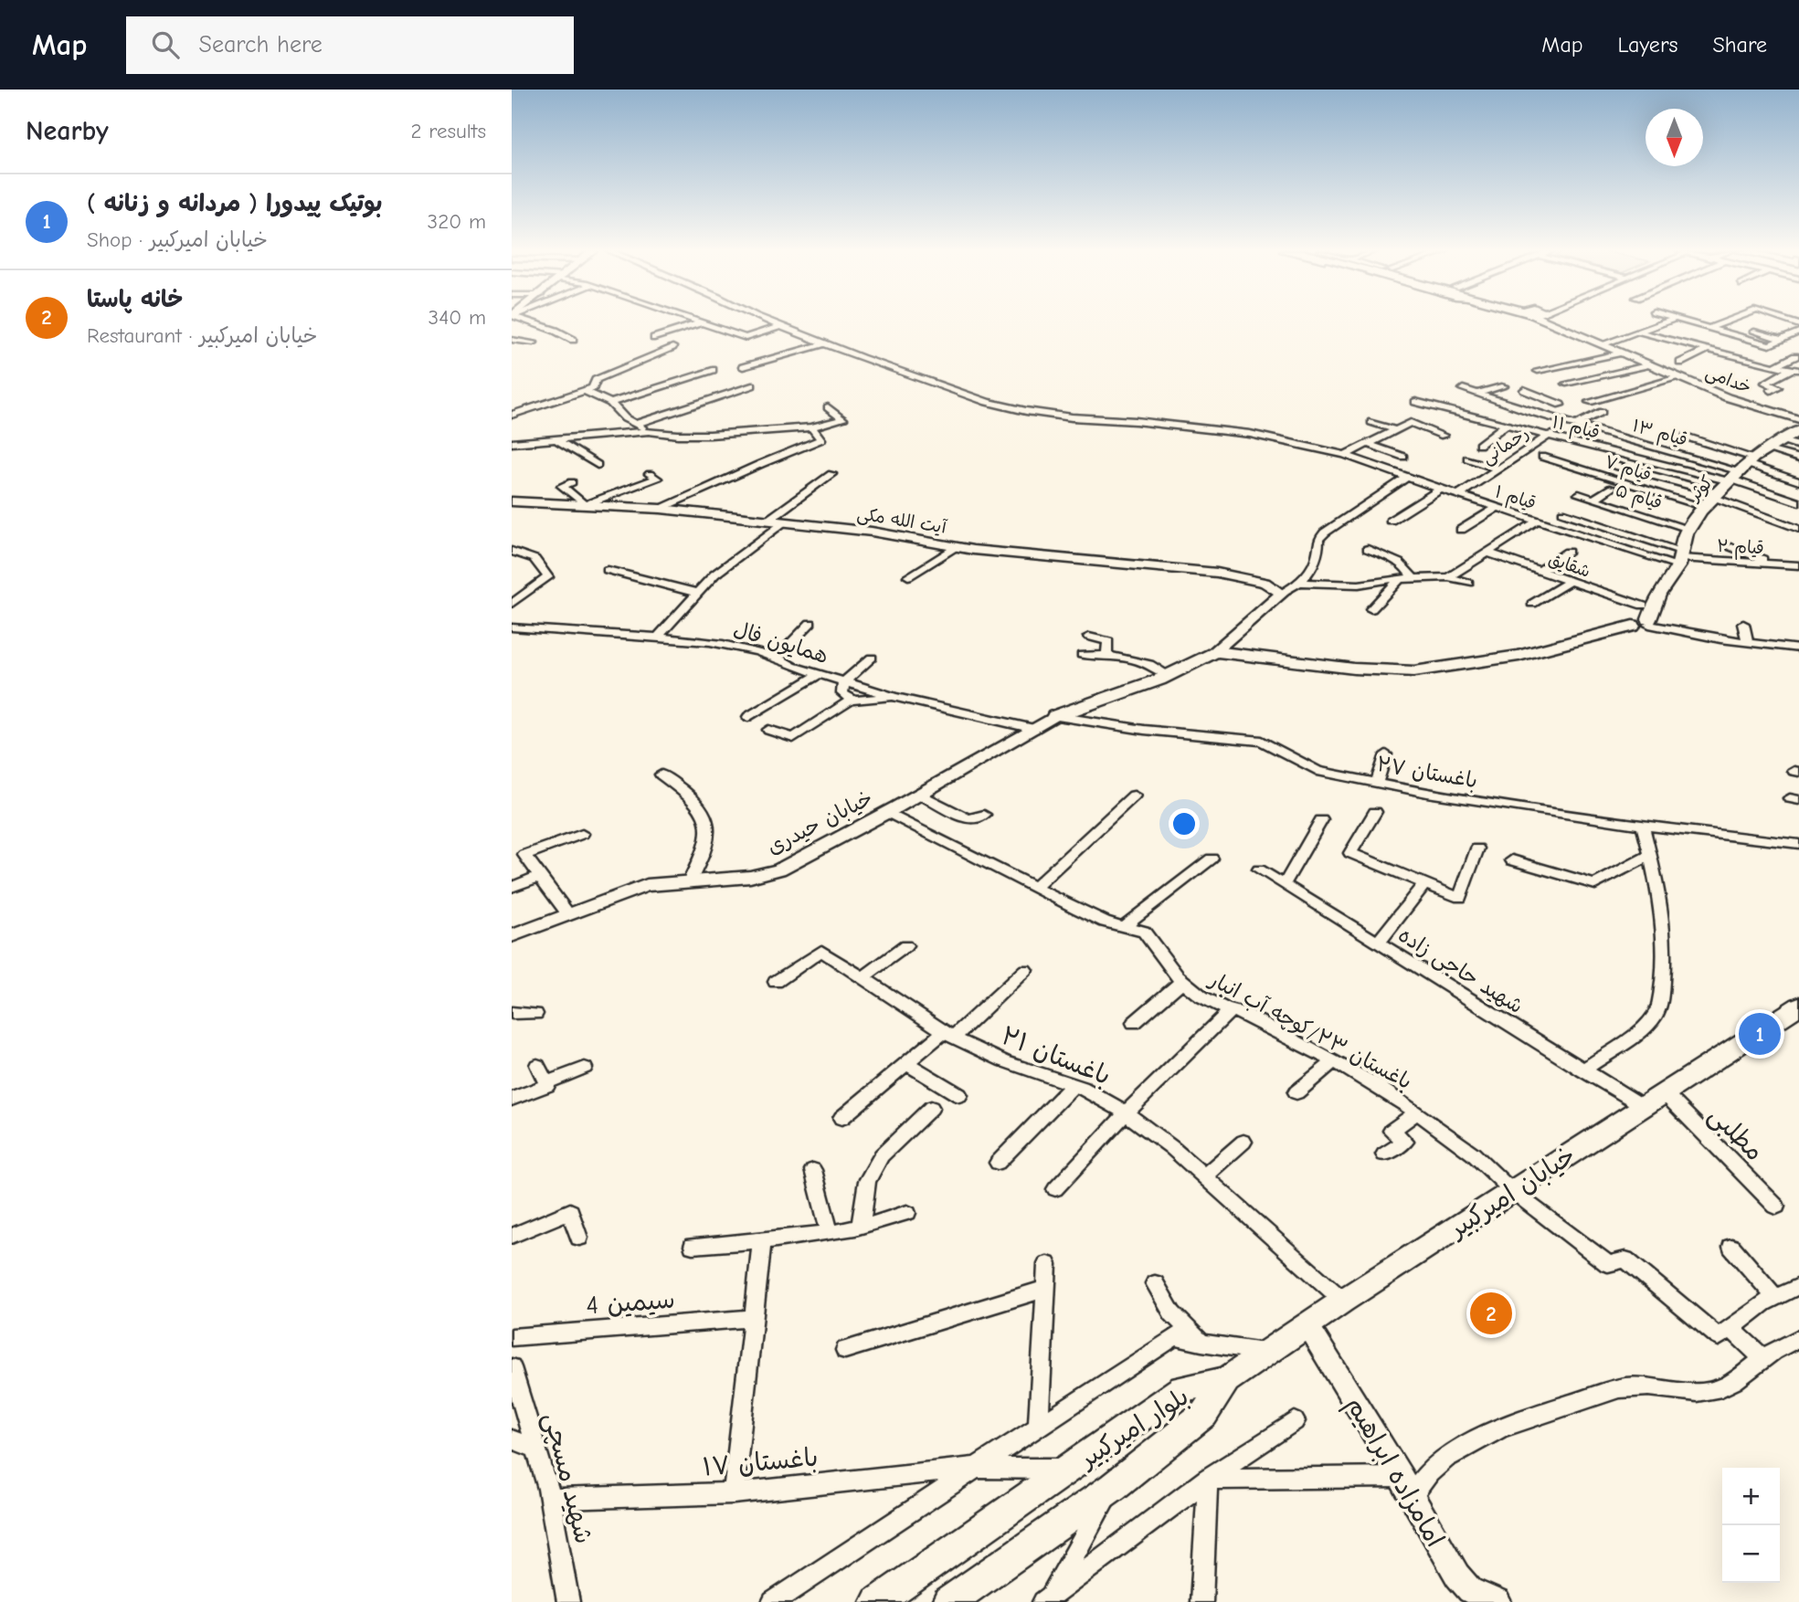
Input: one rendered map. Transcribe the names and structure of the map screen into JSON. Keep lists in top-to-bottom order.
{
  "streets": {
    "main road": ["کوثر", "خیابان امیرکبیر", "بلوار امیرکبیر"],
    "street": [
      "خدامی",
      "قیام ۱۱",
      "قیام ۱۳",
      "رحمانی",
      "قیام ۷",
      "قیام ۵",
      "قیام ۱",
      "آیت الله مکی",
      "قیام ۲",
      "شقایق",
      "همایون فال",
      "باغستان ۲۷",
      "خیابان حیدری",
      "شهید حاجی زاده",
      "باغستان ۲۳/کوچه آب انبار",
      "باغستان ۲۱",
      "مطلبی",
      "سیمین 4",
      "باغستان ۱۷",
      "امامزاده ابراهیم",
      "شهید مسچی"
    ]
  },
  "crossings": [
    ["قیام ۱۱", "قیام ۱۳"],
    ["قیام ۱۱", "رحمانی"],
    ["قیام ۱۱", "کوثر"],
    ["قیام ۱۳", "کوثر"],
    ["رحمانی", "قیام ۱"],
    ["قیام ۷", "کوثر"],
    ["کوثر", "قیام ۵"],
    ["کوثر", "قیام ۱"],
    ["کوثر", "قیام ۲"],
    ["کوثر", "شقایق"],
    ["قیام ۱", "قیام ۲"],
    ["همایون فال", "خیابان حیدری"],
    ["باغستان ۲۷", "خیابان حیدری"],
    ["خیابان حیدری", "باغستان ۲۳/کوچه آب انبار"],
    ["شهید حاجی زاده", "خیابان امیرکبیر"],
    ["باغستان ۲۳/کوچه آب انبار", "خیابان امیرکبیر"],
    ["باغستان ۲۱", "خیابان امیرکبیر"],
    ["مطلبی", "خیابان امیرکبیر"],
    ["خیابان امیرکبیر", "بلوار امیرکبیر"],
    ["خیابان امیرکبیر", "امامزاده ابراهیم"],
    ["بلوار امیرکبیر", "باغستان ۱۷"],
    ["باغستان ۱۷", "شهید مسچی"]
  ],
  "north": "bottom",
  "page": {
    "header": "Map",
    "search": "Search here",
    "nav": ["Map", "Layers", "Share"],
    "heading": ["Nearby", "2 results"],
    "list": [
      {
        "mark": "1",
        "name": "بوتیک پیدورا ( مردانه و زنانه )",
        "note": "Shop · خیابان امیرکبیر",
        "value": "320 m"
      },
      {
        "mark": "2",
        "name": "خانه پاستا",
        "note": "Restaurant · خیابان امیرکبیر",
        "value": "340 m"
      }
    ],
    "pins": ["1", "2"],
    "map_buttons": ["+", "−"]
  }
}
